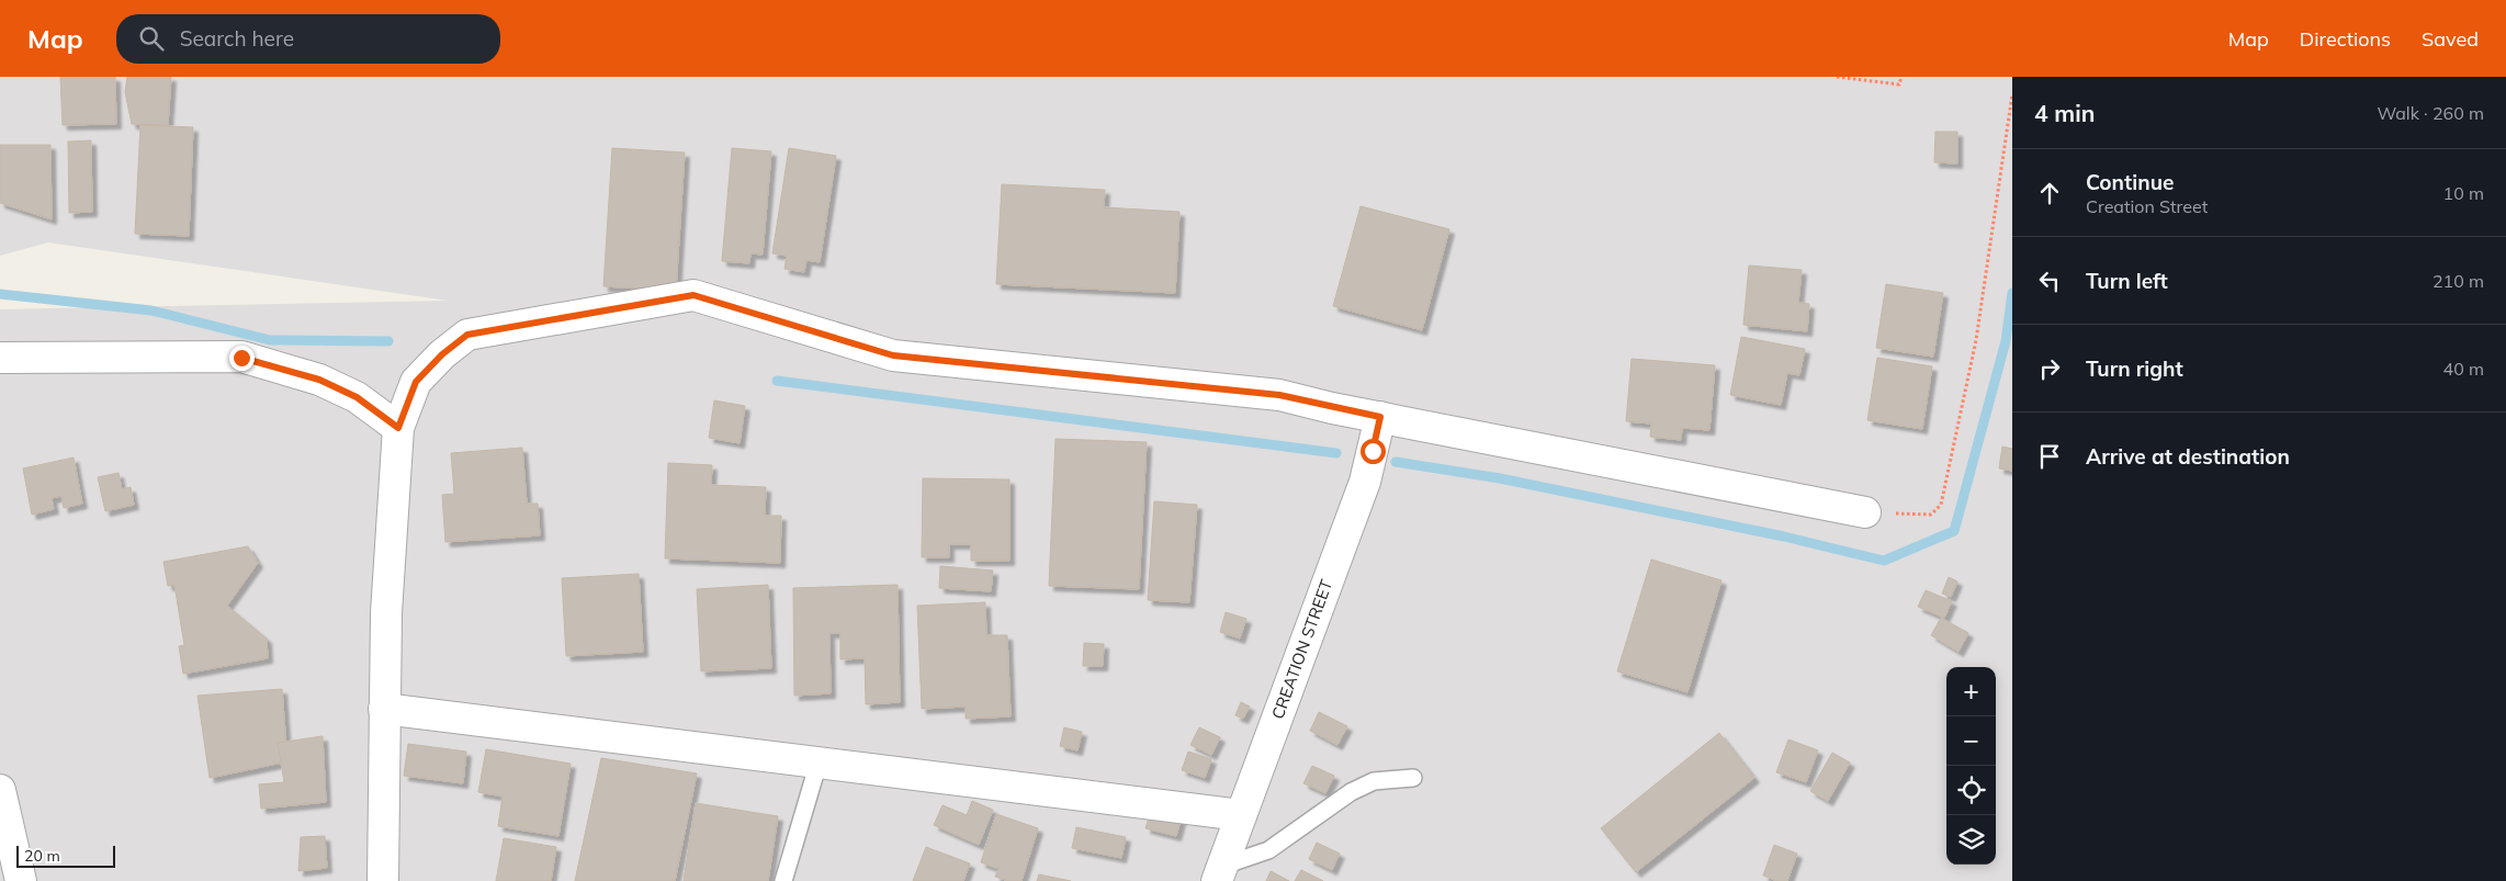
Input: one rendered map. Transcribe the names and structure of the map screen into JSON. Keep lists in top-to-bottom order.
{
  "streets": {
    "street": ["CREATION STREET"]
  },
  "scale_bar": "20 m",
  "page": {
    "header": "Map",
    "search": "Search here",
    "nav": ["Map", "Directions", "Saved"],
    "heading": ["4 min", "Walk · 260 m"],
    "list": [
      ["Continue", "Creation Street", "10 m"],
      ["Turn left", "210 m"],
      ["Turn right", "40 m"],
      "Arrive at destination"
    ],
    "map_buttons": ["+", "−"],
    "scale": "20 m"
  }
}
